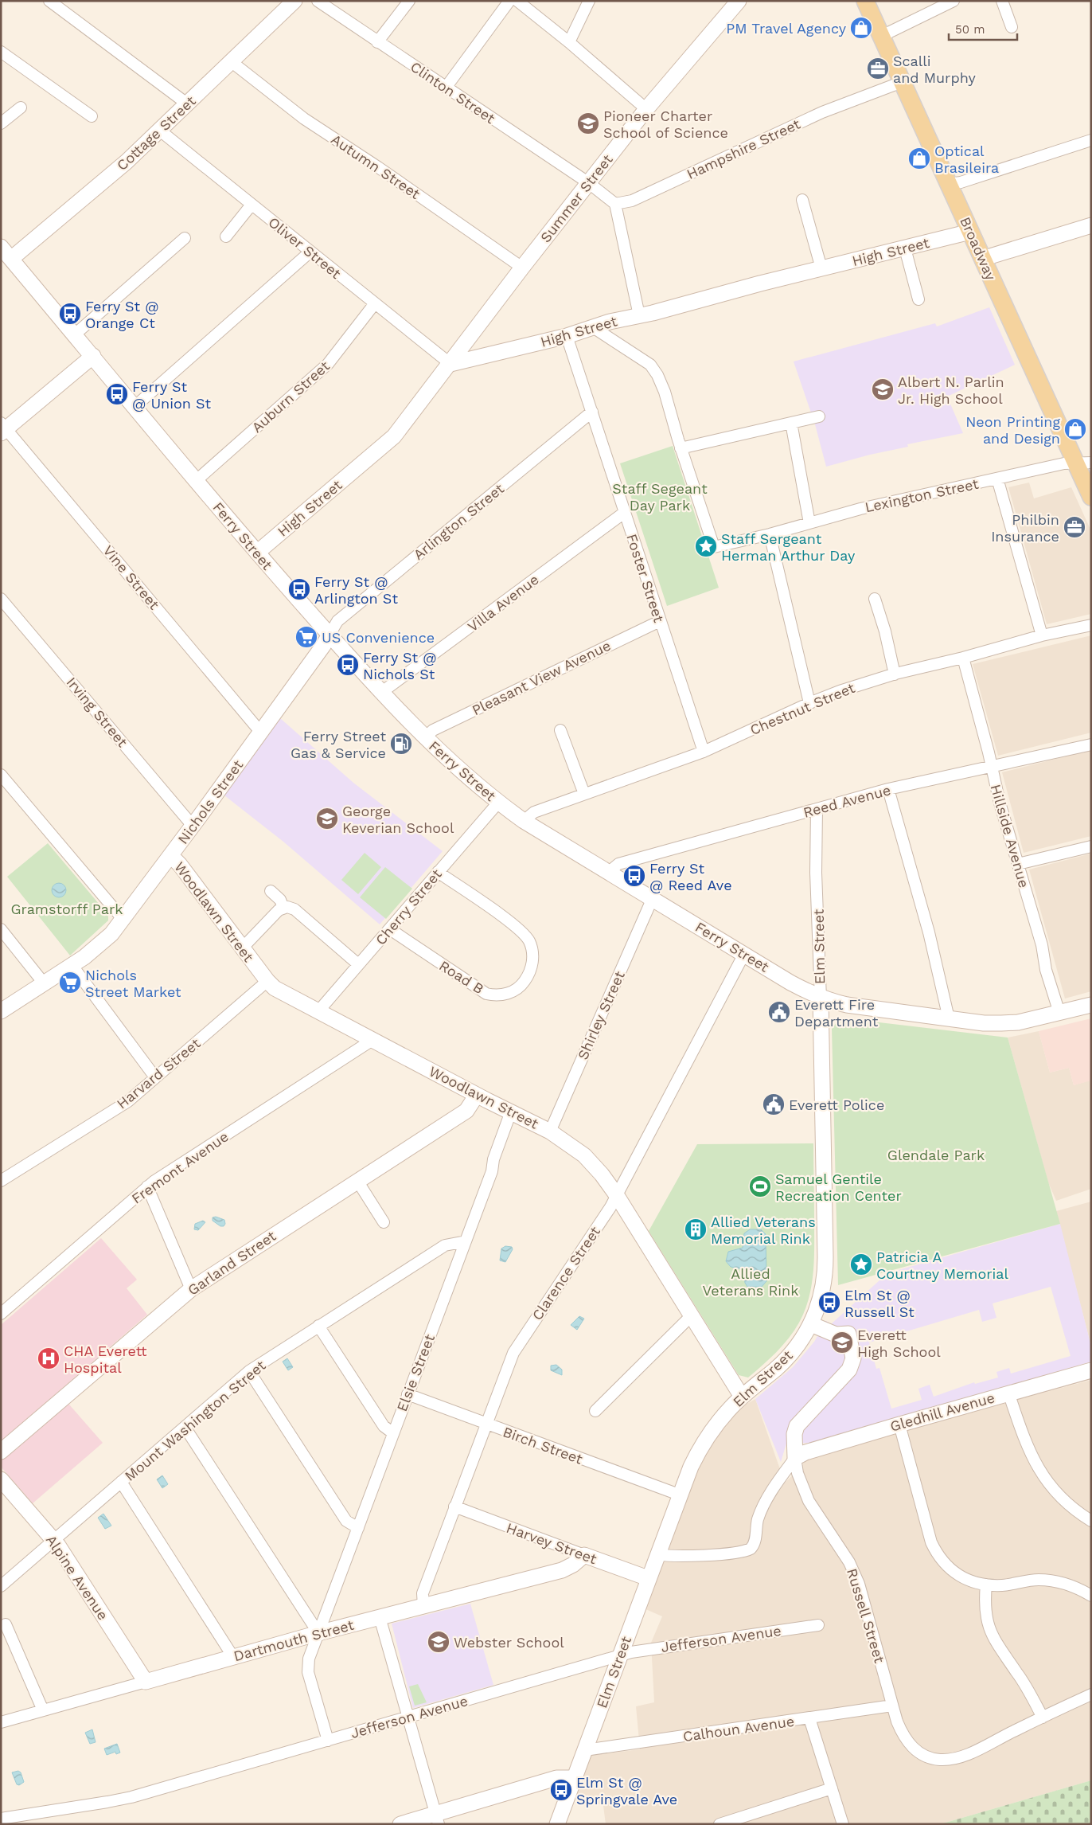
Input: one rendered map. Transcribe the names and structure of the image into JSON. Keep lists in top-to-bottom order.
{
  "streets": {
    "main road": ["Broadway"],
    "street": [
      "Clinton Street",
      "Cottage Street",
      "Hampshire Street",
      "Autumn Street",
      "Summer Street",
      "Oliver Street",
      "High Street",
      "Auburn Street",
      "Lexington Street",
      "Arlington Street",
      "Ferry Street",
      "Vine Street",
      "Foster Street",
      "Villa Avenue",
      "Pleasant View Avenue",
      "Chestnut Street",
      "Irving Street",
      "Reed Avenue",
      "Nichols Street",
      "Hillside Avenue",
      "Cherry Street",
      "Woodlawn Street",
      "Elm Street",
      "Road B",
      "Shirley Street",
      "Harvard Street",
      "Fremont Avenue",
      "Garland Street",
      "Clarence Street",
      "Elsie Street",
      "Gledhill Avenue",
      "Mount Washington Street",
      "Birch Street",
      "Harvey Street",
      "Alpine Avenue",
      "Russell Street",
      "Jefferson Avenue",
      "Dartmouth Street",
      "Calhoun Avenue"
    ]
  },
  "crossings": [
    ["Clinton Street", "Summer Street"],
    ["Cottage Street", "Autumn Street"],
    ["Cottage Street", "Oliver Street"],
    ["Cottage Street", "Ferry Street"],
    ["Hampshire Street", "Broadway"],
    ["Autumn Street", "Summer Street"],
    ["Summer Street", "Oliver Street"],
    ["Summer Street", "High Street"],
    ["Oliver Street", "High Street"],
    ["Oliver Street", "Auburn Street"],
    ["Broadway", "High Street"],
    ["Broadway", "Lexington Street"],
    ["High Street", "Ferry Street"],
    ["High Street", "Foster Street"],
    ["Auburn Street", "Ferry Street"],
    ["Arlington Street", "Ferry Street"],
    ["Arlington Street", "Foster Street"],
    ["Arlington Street", "Nichols Street"],
    ["Ferry Street", "Villa Avenue"],
    ["Ferry Street", "Pleasant View Avenue"],
    ["Ferry Street", "Chestnut Street"],
    ["Ferry Street", "Reed Avenue"],
    ["Ferry Street", "Nichols Street"],
    ["Ferry Street", "Hillside Avenue"],
    ["Ferry Street", "Cherry Street"],
    ["Ferry Street", "Elm Street"],
    ["Ferry Street", "Shirley Street"],
    ["Ferry Street", "Clarence Street"],
    ["Vine Street", "Nichols Street"],
    ["Foster Street", "Villa Avenue"],
    ["Foster Street", "Pleasant View Avenue"],
    ["Foster Street", "Chestnut Street"],
    ["Chestnut Street", "Hillside Avenue"],
    ["Irving Street", "Nichols Street"],
    ["Reed Avenue", "Hillside Avenue"],
    ["Reed Avenue", "Elm Street"],
    ["Nichols Street", "Woodlawn Street"],
    ["Cherry Street", "Woodlawn Street"],
    ["Cherry Street", "Road B"],
    ["Woodlawn Street", "Elm Street"],
    ["Woodlawn Street", "Shirley Street"],
    ["Woodlawn Street", "Harvard Street"],
    ["Woodlawn Street", "Fremont Avenue"],
    ["Woodlawn Street", "Garland Street"],
    ["Woodlawn Street", "Clarence Street"],
    ["Woodlawn Street", "Elsie Street"],
    ["Elm Street", "Birch Street"],
    ["Elm Street", "Harvey Street"],
    ["Elm Street", "Russell Street"],
    ["Elm Street", "Jefferson Avenue"],
    ["Elm Street", "Calhoun Avenue"],
    ["Clarence Street", "Birch Street"],
    ["Clarence Street", "Harvey Street"],
    ["Clarence Street", "Dartmouth Street"],
    ["Elsie Street", "Mount Washington Street"],
    ["Elsie Street", "Birch Street"],
    ["Elsie Street", "Jefferson Avenue"],
    ["Elsie Street", "Dartmouth Street"],
    ["Gledhill Avenue", "Russell Street"],
    ["Mount Washington Street", "Alpine Avenue"],
    ["Harvey Street", "Dartmouth Street"],
    ["Alpine Avenue", "Dartmouth Street"],
    ["Russell Street", "Calhoun Avenue"]
  ],
  "parks": [
    "Staff Segeant Day Park",
    "Gramstorff Park",
    "Glendale Park",
    "Allied Veterans Rink"
  ],
  "places": {
    "shop": ["PM Travel Agency", "Optical Brasileira", "Neon Printing and Design"],
    "office": ["Scalli and Murphy", "Philbin Insurance"],
    "school or university": [
      "Pioneer Charter School of Science",
      "Albert N. Parlin Jr. High School",
      "George Keverian School",
      "Everett High School",
      "Webster School"
    ],
    "bus stop": [
      "Ferry St @ Orange Ct",
      "Ferry St @ Union St",
      "Ferry St @ Arlington St",
      "Ferry St @ Nichols St",
      "Ferry St @ Reed Ave",
      "Elm St @ Russell St",
      "Elm St @ Springvale Ave"
    ],
    "place": ["Staff Sergeant Herman Arthur Day", "Patricia A Courtney Memorial"],
    "supermarket": ["US Convenience", "Nichols Street Market"],
    "fuel station": ["Ferry Street Gas & Service"],
    "public building": ["Everett Fire Department", "Everett Police"],
    "sports": ["Samuel Gentile Recreation Center"],
    "building": ["Allied Veterans Memorial Rink"],
    "hospital": ["CHA Everett Hospital"]
  },
  "scale_bar": "50 m"
}
